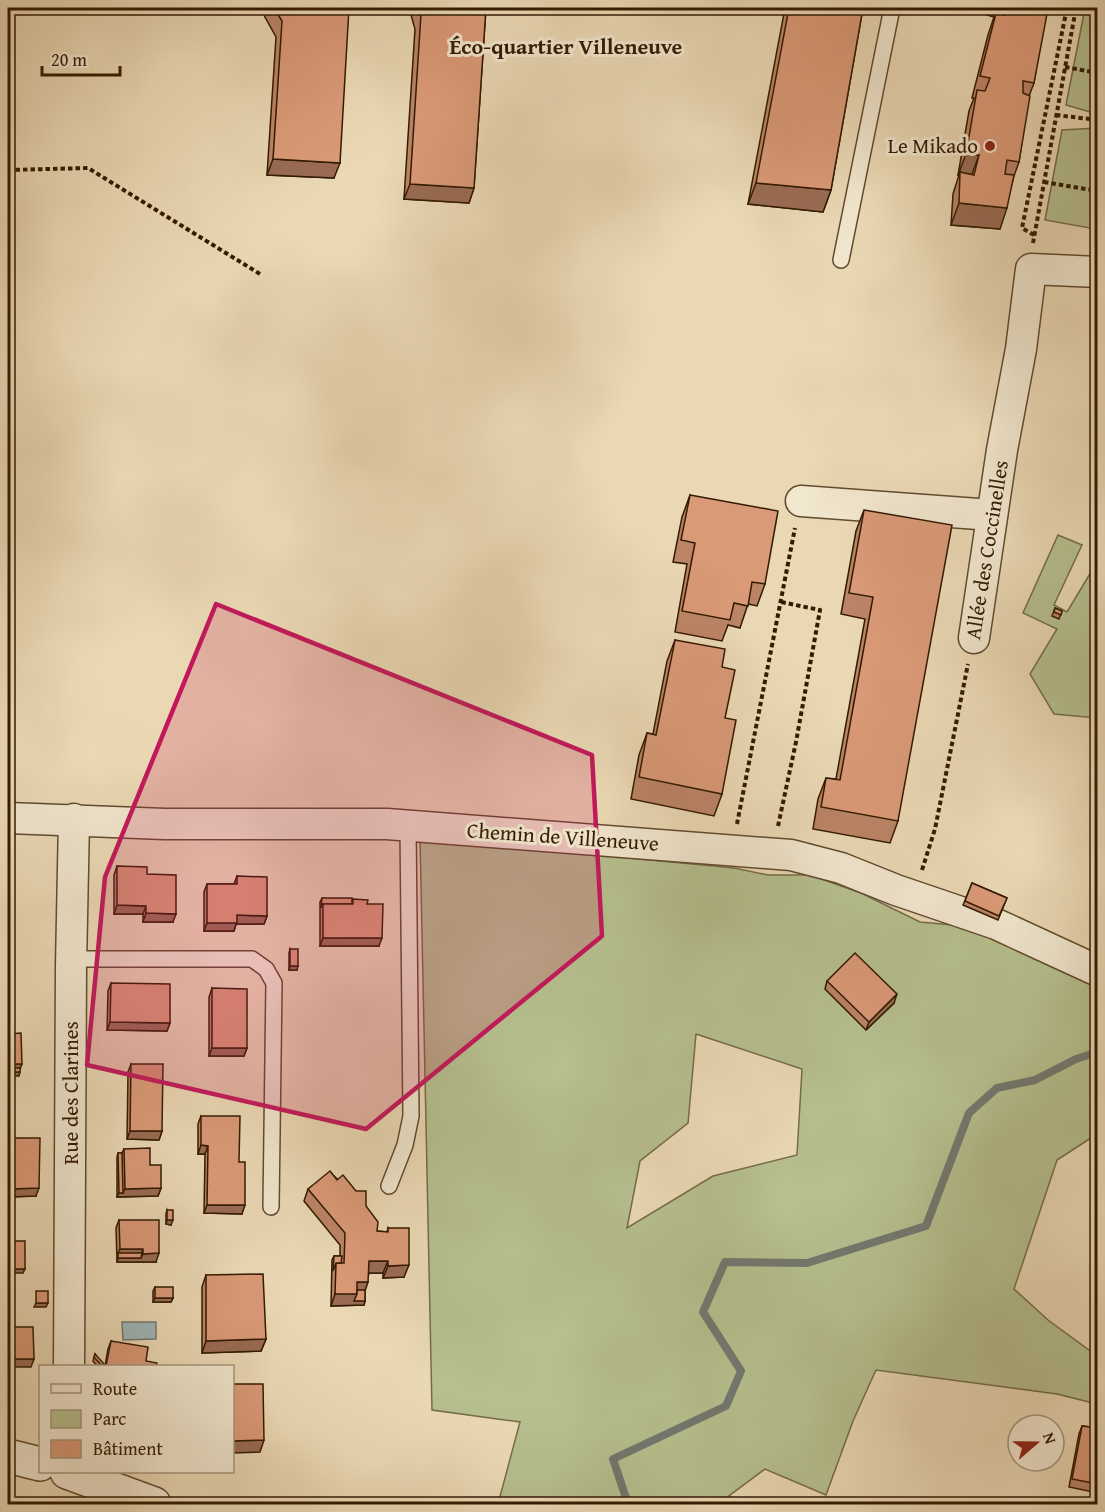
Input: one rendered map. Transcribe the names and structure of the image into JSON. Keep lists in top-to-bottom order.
{
  "streets": {
    "street": ["Allée des Coccinelles", "Chemin de Villeneuve", "Rue des Clarines"]
  },
  "crossings": [
    ["Allée des Coccinelles", "Chemin de Villeneuve"],
    ["Chemin de Villeneuve", "Rue des Clarines"]
  ],
  "districts": ["Éco-quartier Villeneuve"],
  "places": ["Le Mikado"],
  "legend": ["Route", "Parc", "Bâtiment"],
  "scale_bar": "20 m",
  "north": "right"
}
